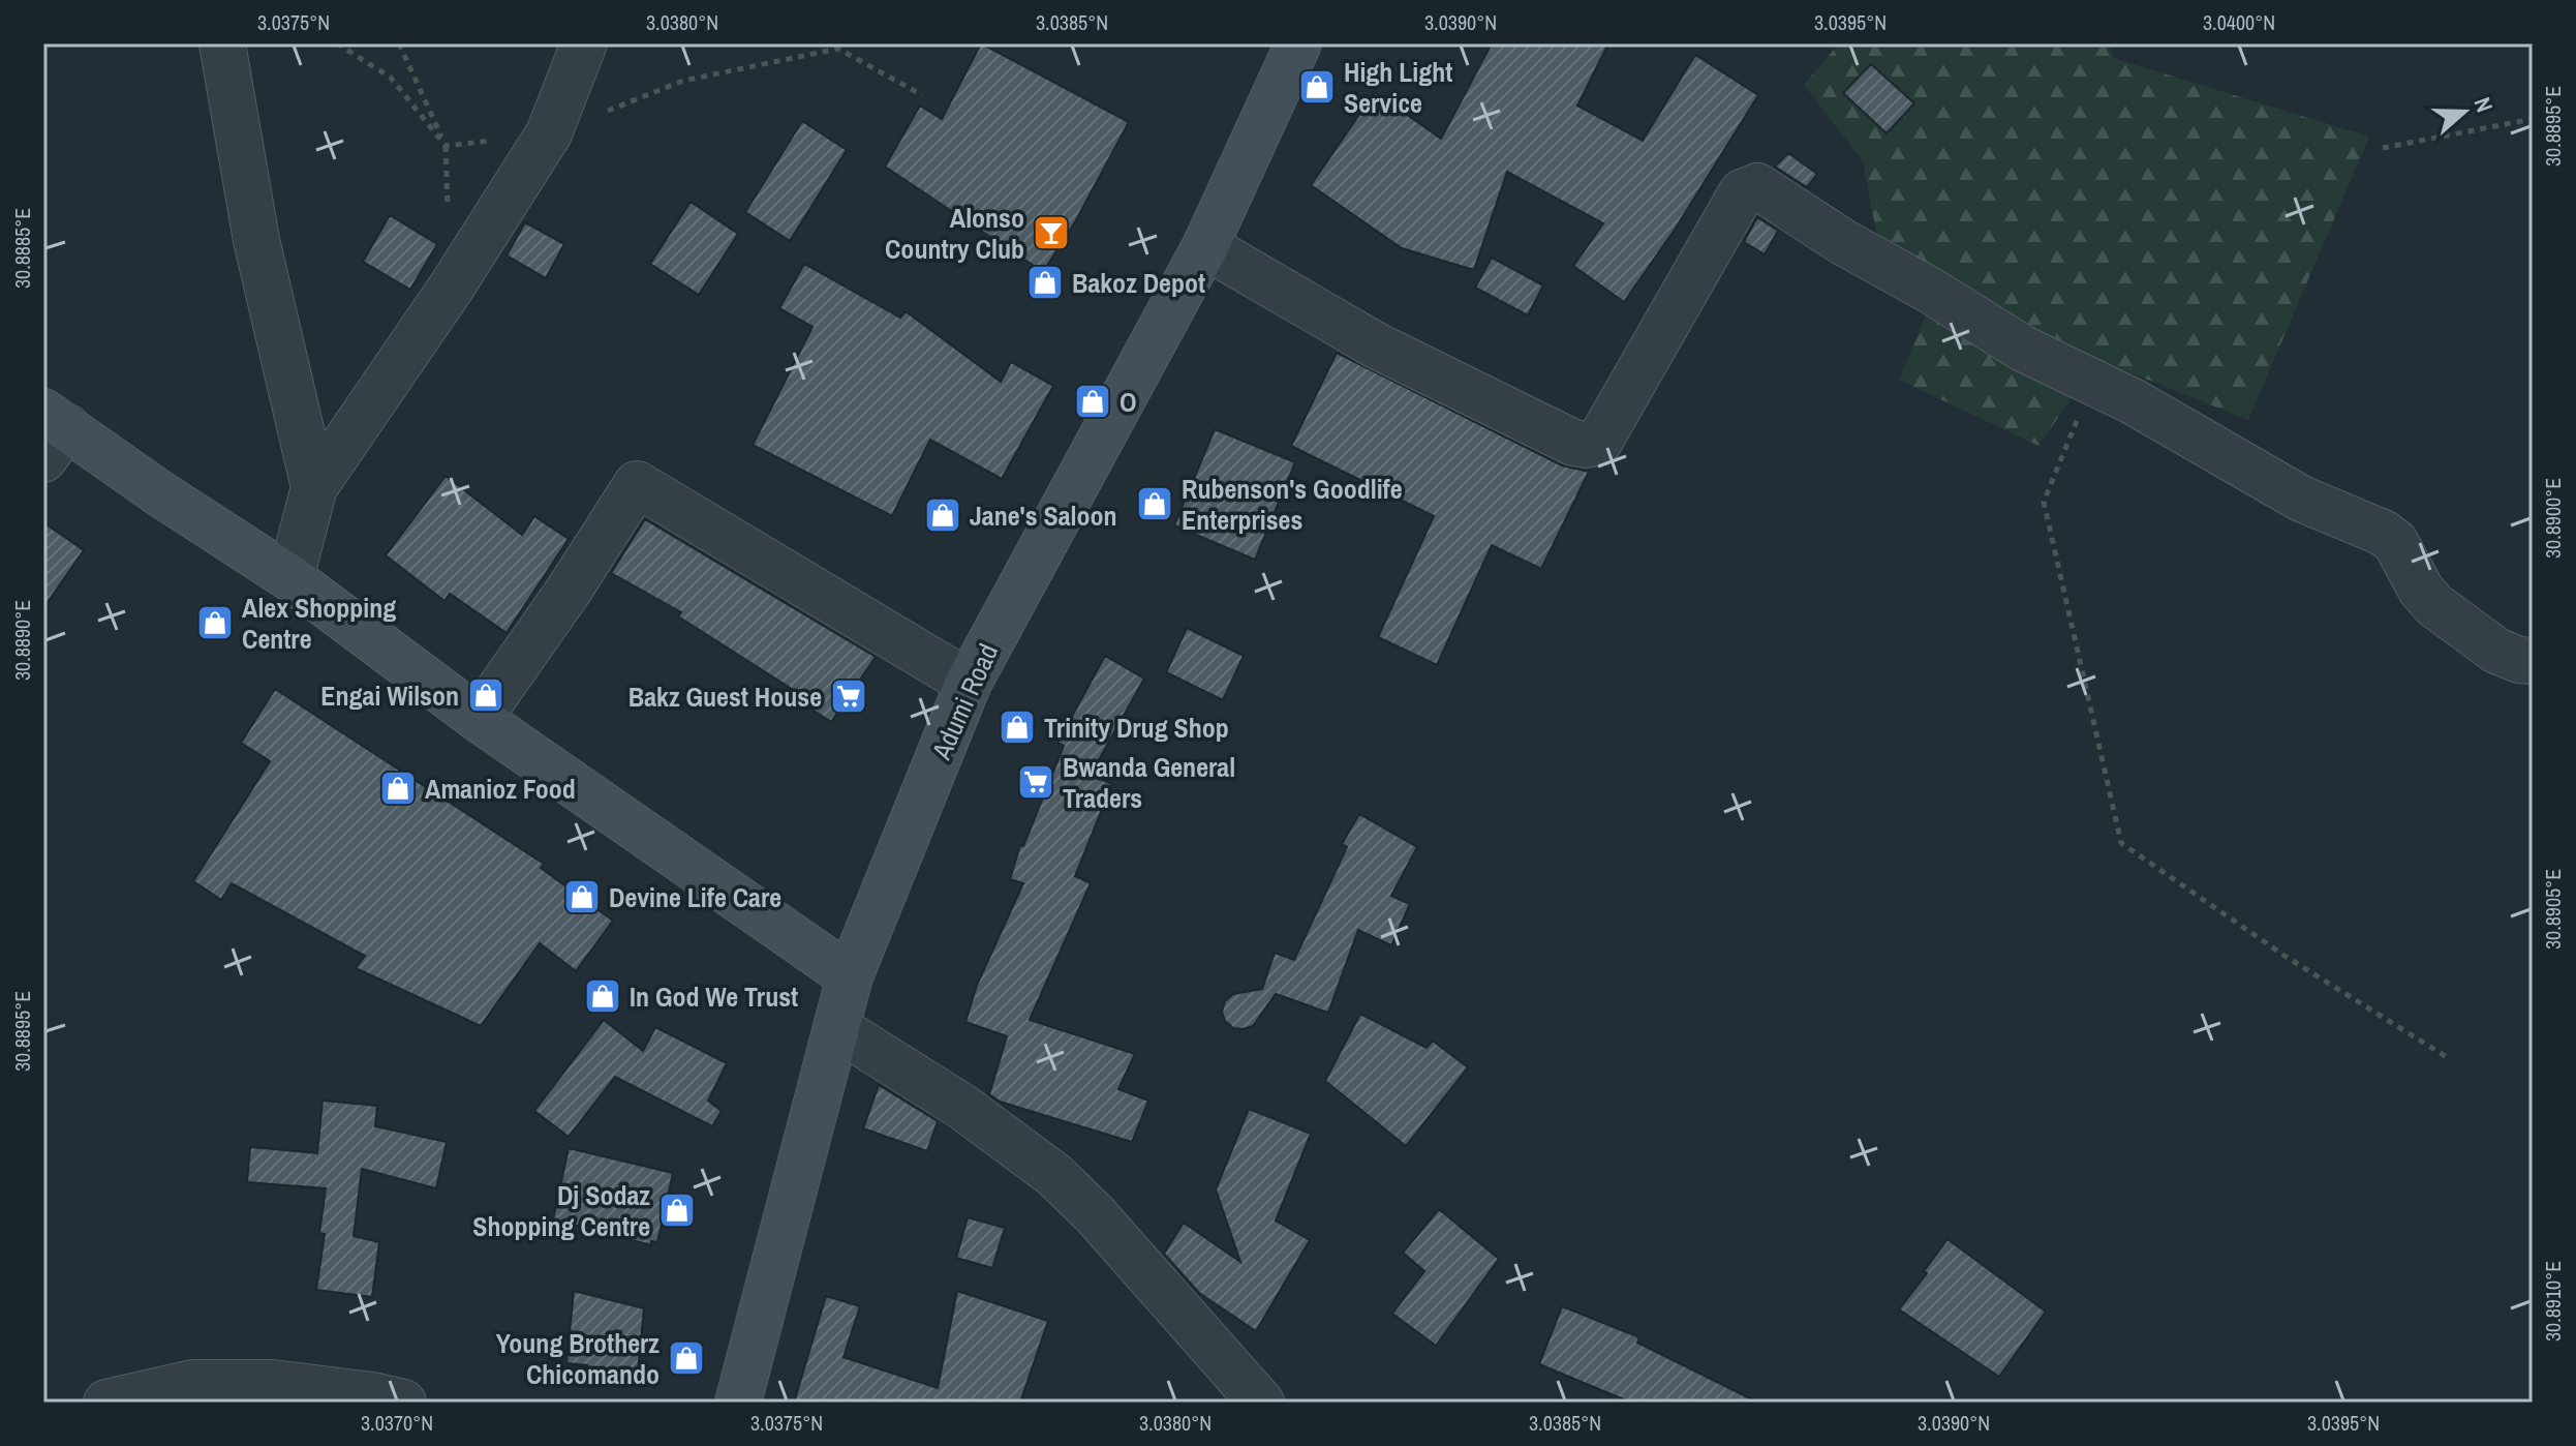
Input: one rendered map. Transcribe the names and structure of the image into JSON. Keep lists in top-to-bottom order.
{
  "streets": {
    "main road": ["Adumi Road"]
  },
  "places": {
    "shop": [
      "High Light Service",
      "Bakoz Depot",
      "O",
      "Rubenson's Goodlife Enterprises",
      "Jane's Saloon",
      "Alex Shopping Centre",
      "Engai Wilson",
      "Trinity Drug Shop",
      "Amanioz Food",
      "Devine Life Care",
      "In God We Trust",
      "Dj Sodaz Shopping Centre",
      "Young Brotherz Chicomando"
    ],
    "bar": ["Alonso Country Club"],
    "supermarket": ["Bakz Guest House", "Bwanda General Traders"]
  },
  "north": "right",
  "coordinates": [
    "3.0375°N",
    "3.0380°N",
    "3.0385°N",
    "3.0390°N",
    "3.0395°N",
    "3.0400°N",
    "30.8895°E",
    "30.8885°E",
    "30.8900°E",
    "30.8890°E",
    "30.8905°E",
    "30.8910°E",
    "3.0370°N"
  ]
}
